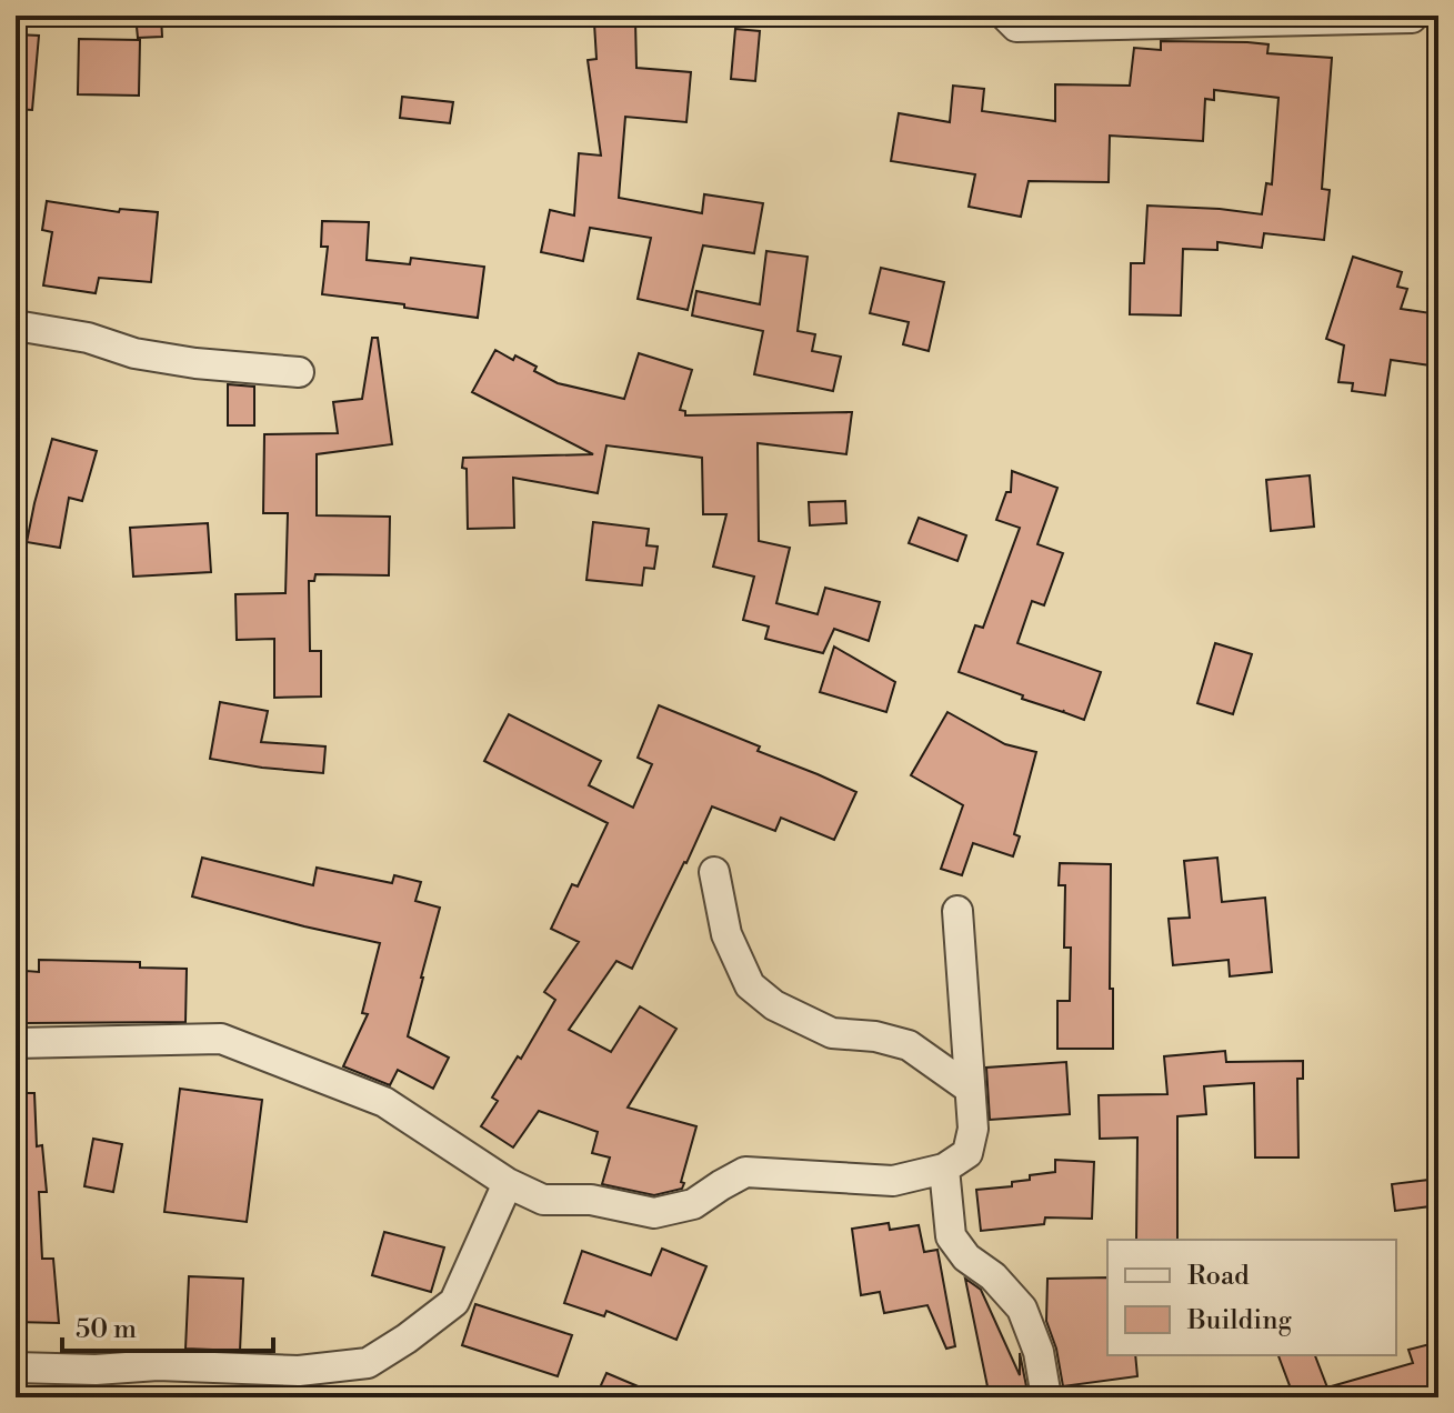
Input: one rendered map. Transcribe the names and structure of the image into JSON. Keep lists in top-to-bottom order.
{
  "legend": ["Road", "Building"],
  "scale_bar": "50 m"
}
